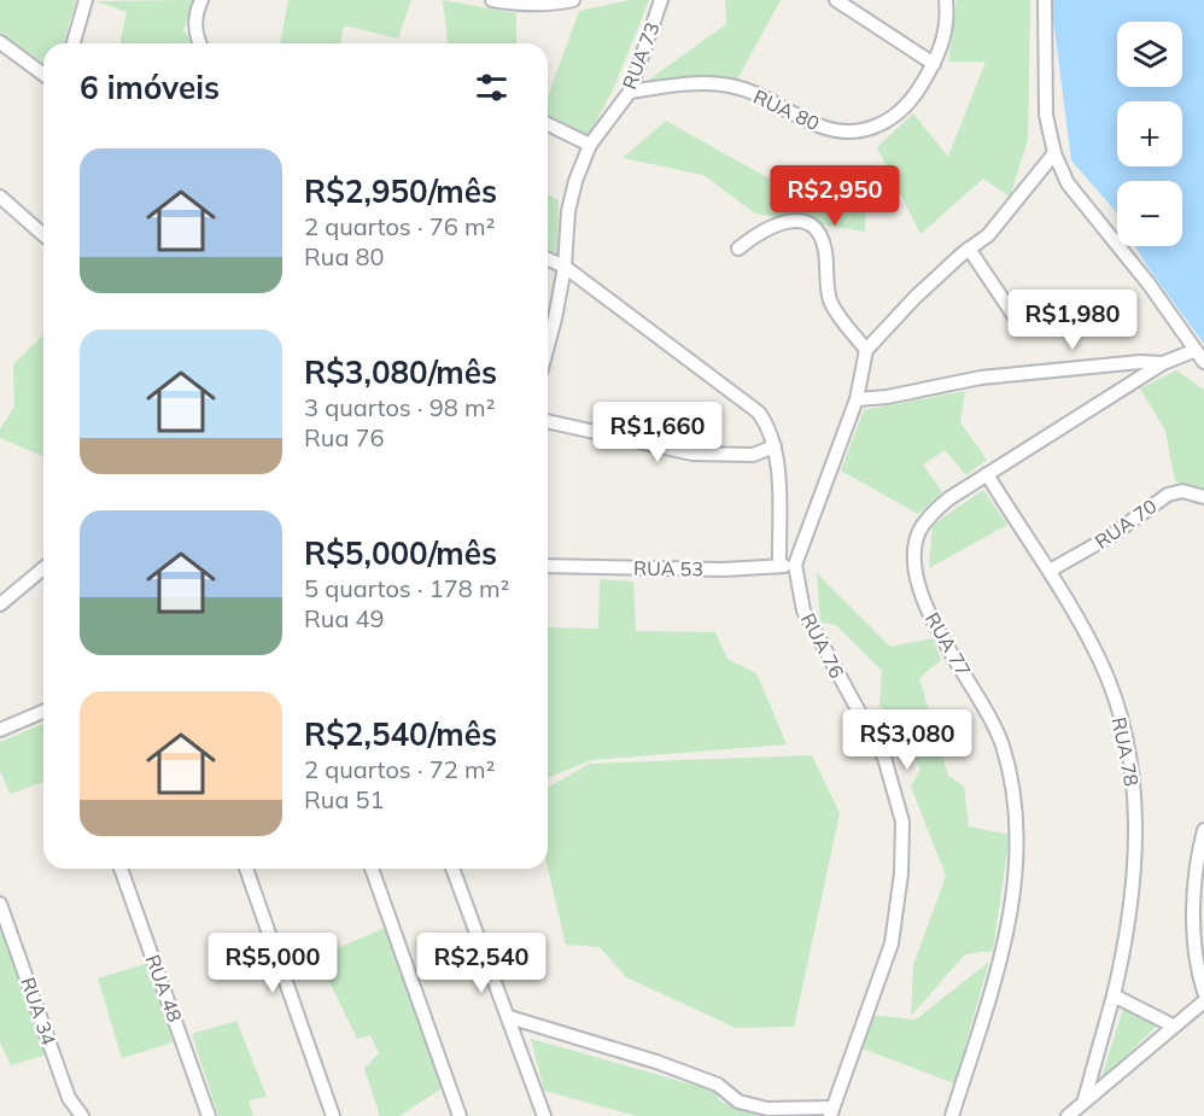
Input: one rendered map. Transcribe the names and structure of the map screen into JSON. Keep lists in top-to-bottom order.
{
  "streets": {
    "street": [
      "RUA 73",
      "RUA 80",
      "RUA 70",
      "RUA 53",
      "RUA 77",
      "RUA 76",
      "RUA 78",
      "RUA 48",
      "RUA 34"
    ]
  },
  "crossings": [
    ["RUA 73", "RUA 80"],
    ["RUA 70", "RUA 78"],
    ["RUA 53", "RUA 76"],
    ["RUA 77", "RUA 78"]
  ],
  "page": {
    "map_buttons": ["+", "−"],
    "heading": "6 imóveis",
    "list": [
      {
        "name": "R$2,950/mês",
        "note": "2 quartos · 76 m² · Rua 80"
      },
      {
        "name": "R$3,080/mês",
        "note": "3 quartos · 98 m² · Rua 76"
      },
      {
        "name": "R$5,000/mês",
        "note": "5 quartos · 178 m² · Rua 49"
      },
      {
        "name": "R$2,540/mês",
        "note": "2 quartos · 72 m² · Rua 51"
      }
    ],
    "price": [
      "R$2,950",
      "R$1,980",
      "R$1,660",
      "R$3,080",
      "R$5,000",
      "R$2,540"
    ]
  }
}
